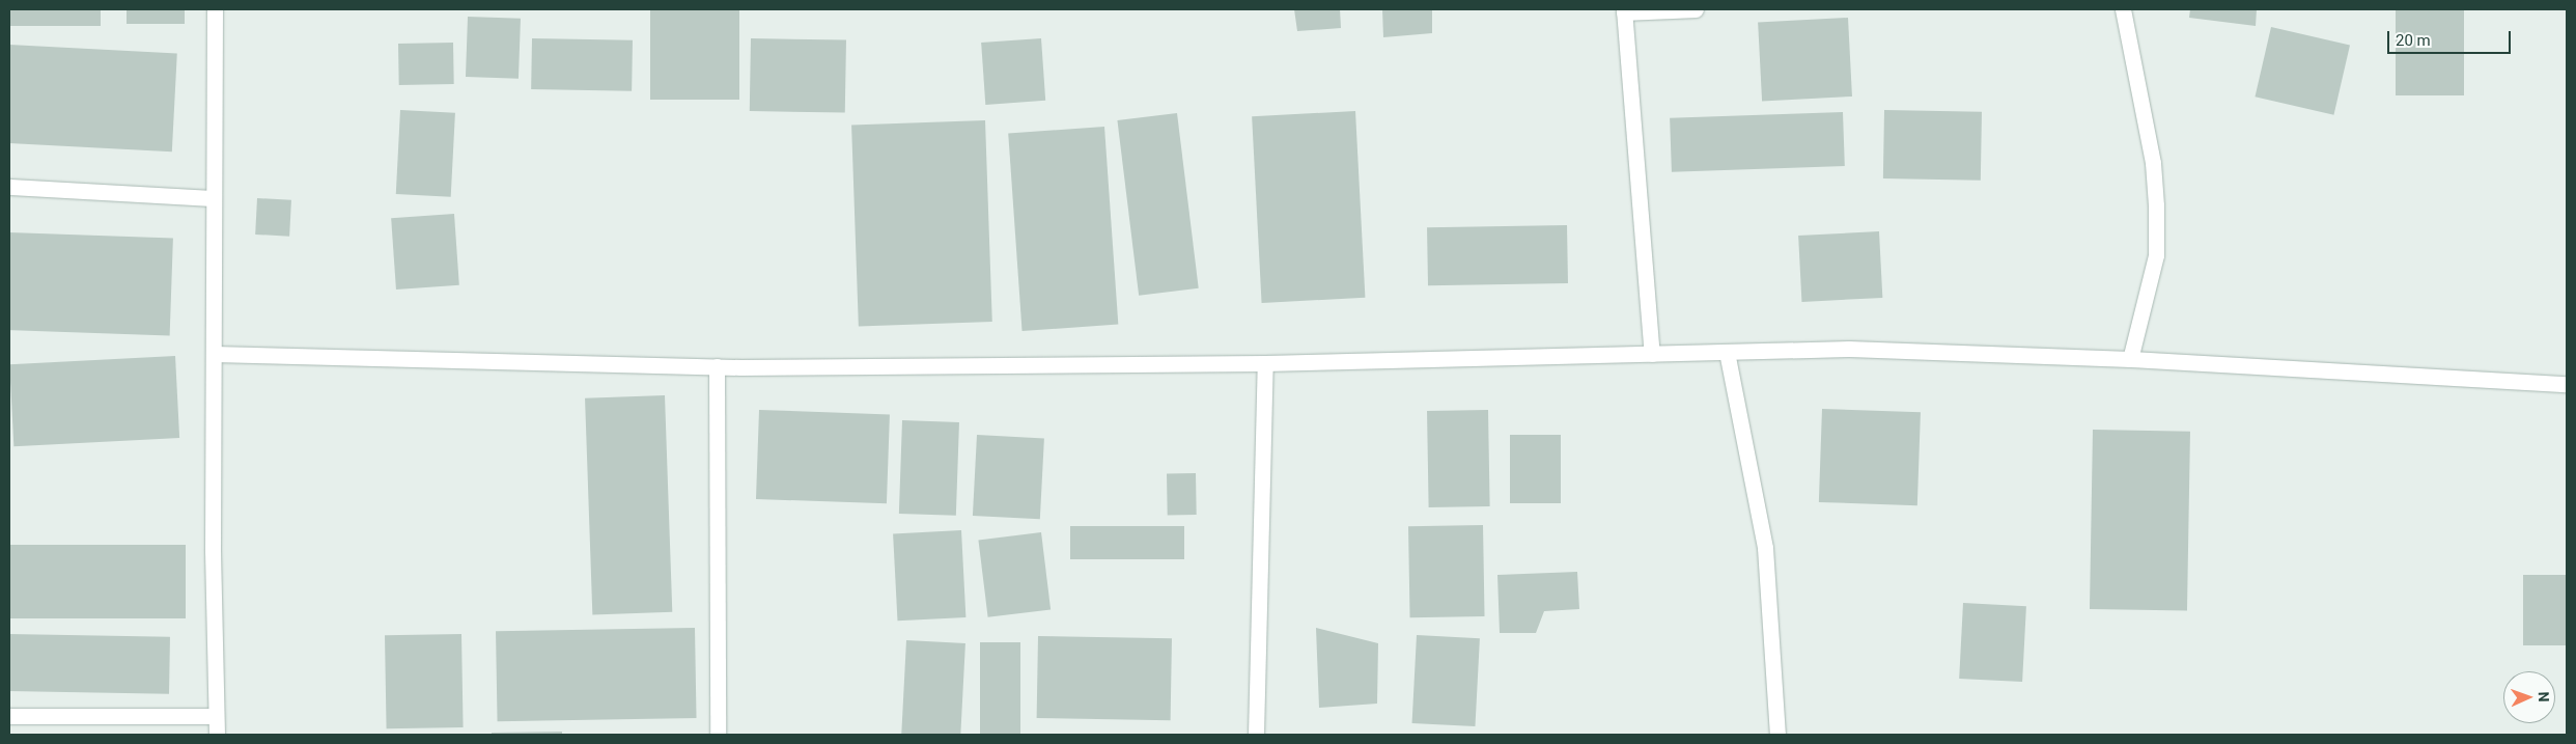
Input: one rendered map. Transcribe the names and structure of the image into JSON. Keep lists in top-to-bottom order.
{
  "scale_bar": "20 m",
  "north": "right"
}
